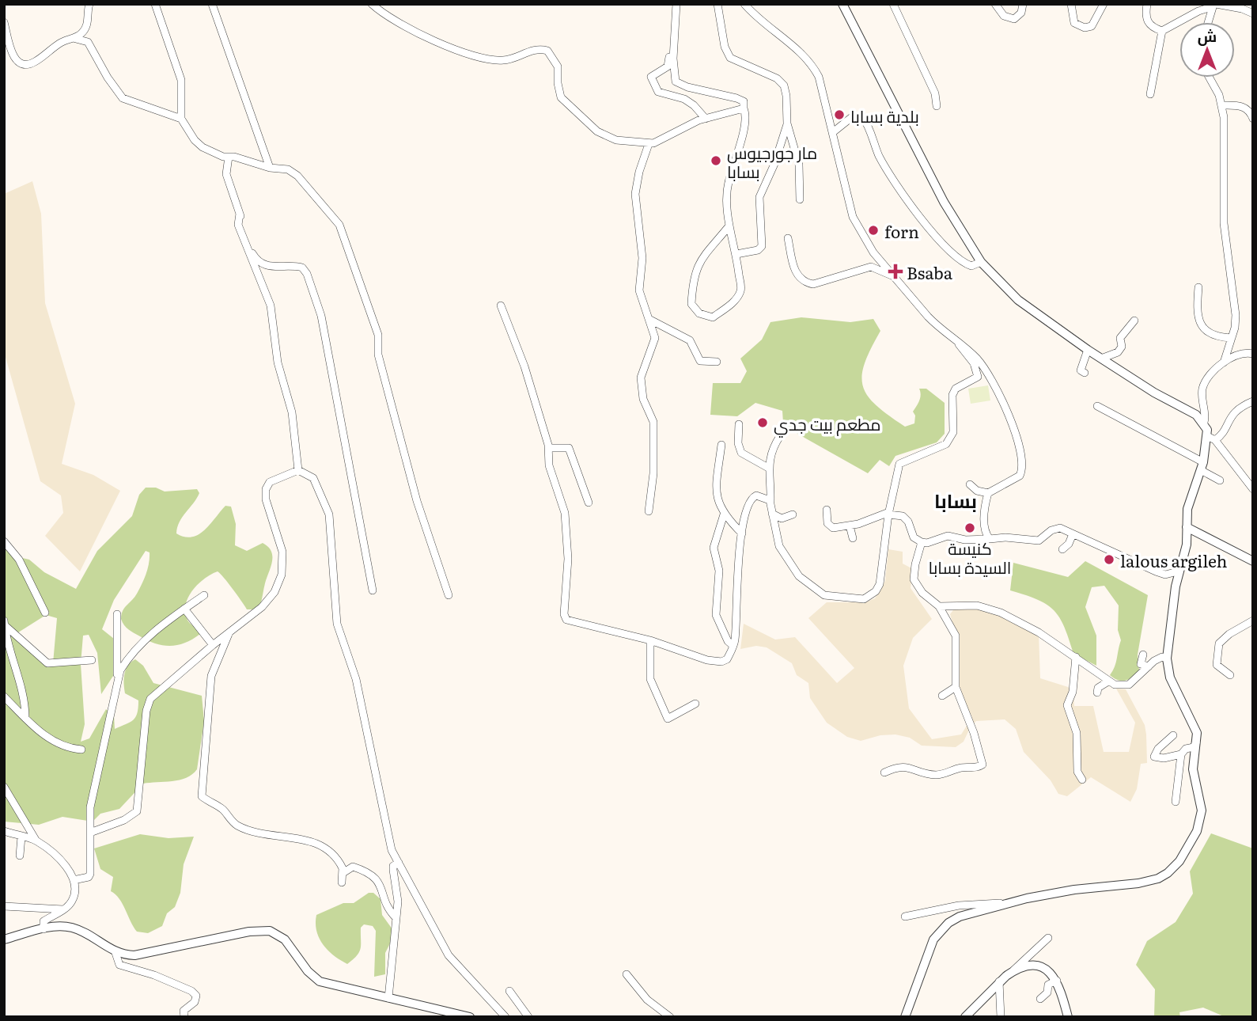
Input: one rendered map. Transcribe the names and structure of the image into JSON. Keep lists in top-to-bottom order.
{
  "districts": ["بسابا"],
  "places": {
    "other": [
      "بلدية بسابا",
      "مار جورجيوس بسابا",
      "forn",
      "مطعم بيت جدي",
      "كنيسة السيدة بسابا",
      "lalous argileh"
    ],
    "health": ["Bsaba"]
  },
  "north": "top"
}
